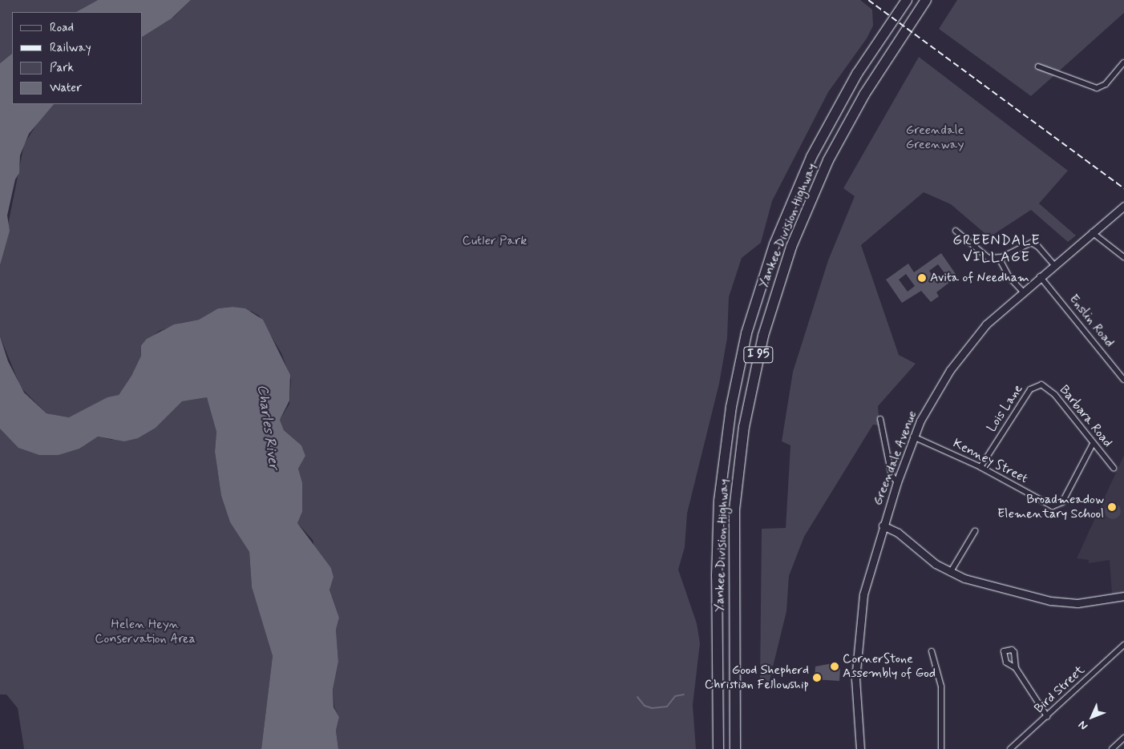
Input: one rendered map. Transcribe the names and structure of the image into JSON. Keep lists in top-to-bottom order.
{
  "streets": {
    "highway": ["Yankee Division Highway", "I 95"],
    "main road": ["Greendale Avenue"],
    "street": [
      "Enslin Road",
      "Lois Lane",
      "Barbara Road",
      "Kenney Street",
      "Bird Street"
    ]
  },
  "crossings": [
    ["Enslin Road", "Greendale Avenue"],
    ["Lois Lane", "Barbara Road"],
    ["Lois Lane", "Kenney Street"],
    ["Barbara Road", "Kenney Street"],
    ["Greendale Avenue", "Kenney Street"]
  ],
  "districts": ["GREENDALE VILLAGE"],
  "water": ["Charles River"],
  "parks": ["Greendale Greenway", "Cutler Park", "Helen Heyn Conservation Area"],
  "places": [
    "Avita of Needham",
    "Broadmeadow Elementary School",
    "CornerStone Assembly of God",
    "Good Shepherd Christian Fellowship"
  ],
  "legend": [
    "Road",
    "Railway",
    "Park",
    "Water"
  ],
  "north": "bottom left"
}
